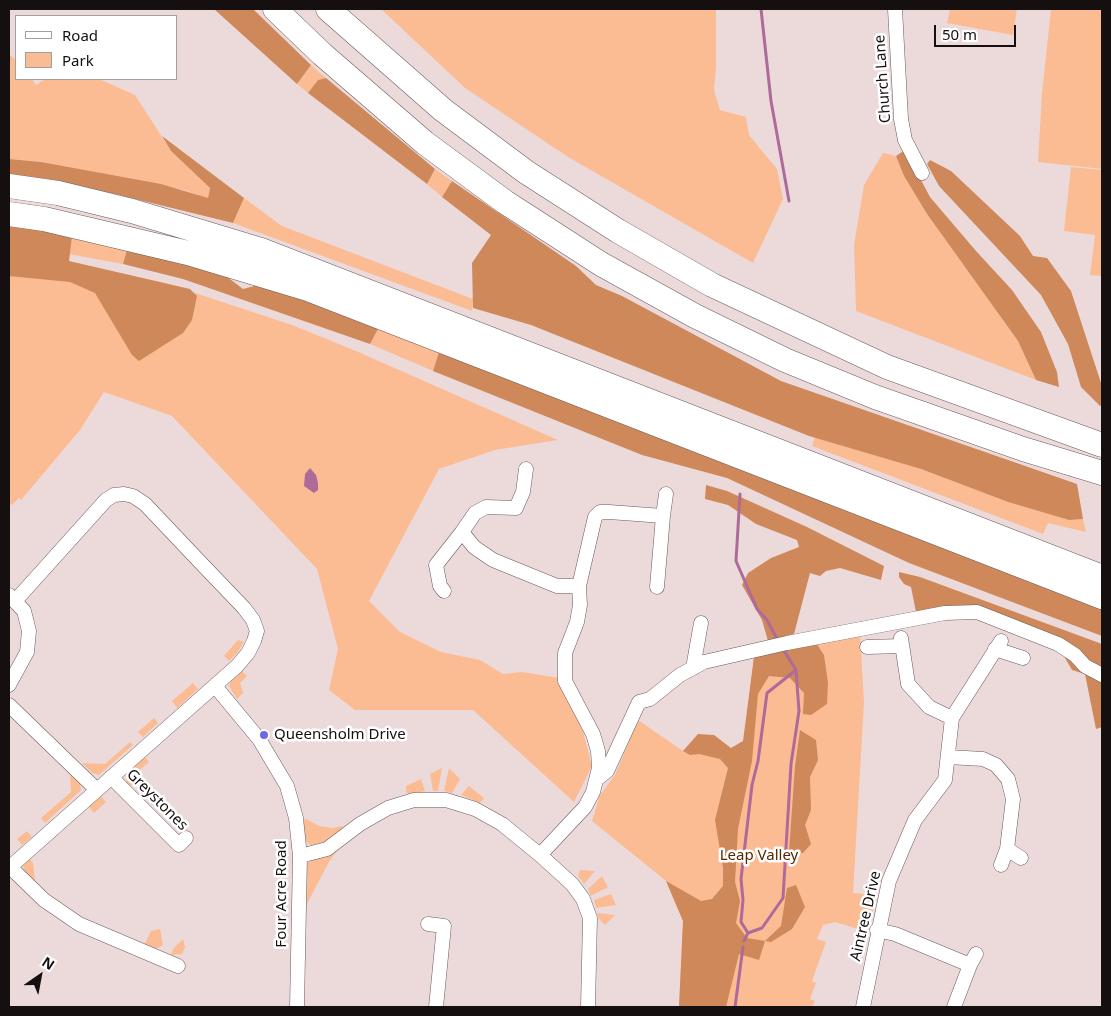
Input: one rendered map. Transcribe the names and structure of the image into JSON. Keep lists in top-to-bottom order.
{
  "streets": {
    "street": [
      "Church Lane",
      "Greystones",
      "Four Acre Road",
      "Aintree Drive"
    ]
  },
  "parks": ["Leap Valley"],
  "places": ["Queensholm Drive"],
  "legend": ["Road", "Park"],
  "scale_bar": "50 m",
  "north": "top right"
}
